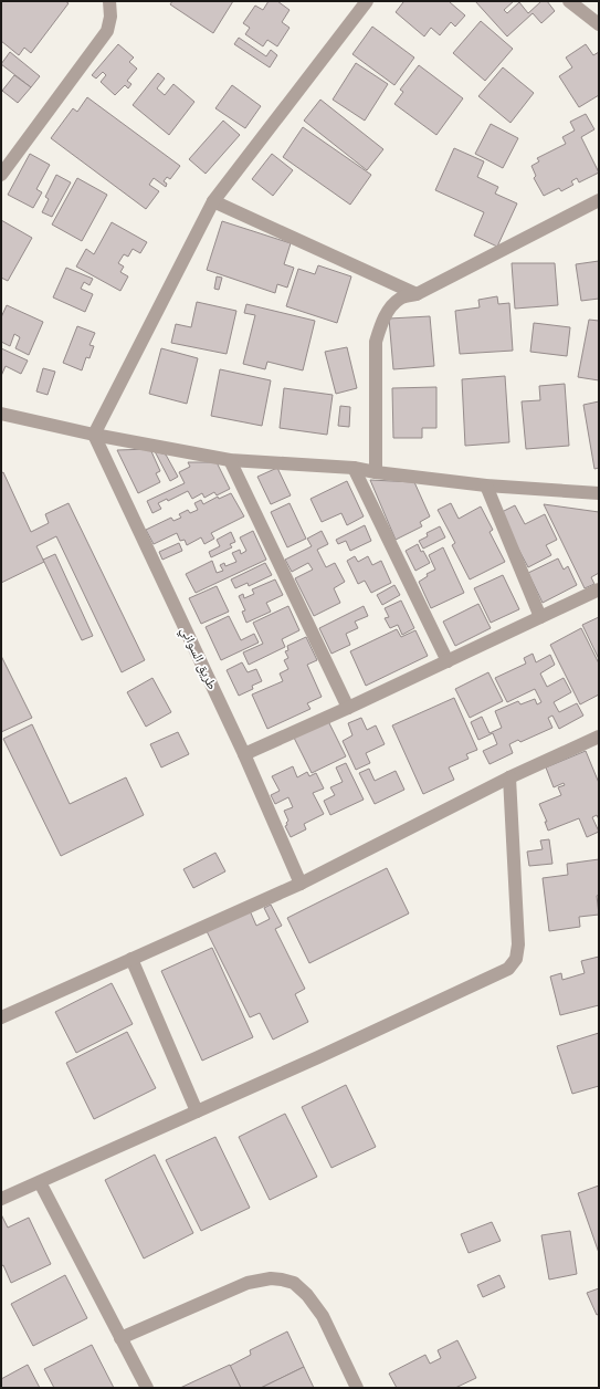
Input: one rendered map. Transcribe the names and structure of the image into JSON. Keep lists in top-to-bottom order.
{
  "streets": {
    "street": ["طريق السواني"]
  }
}
